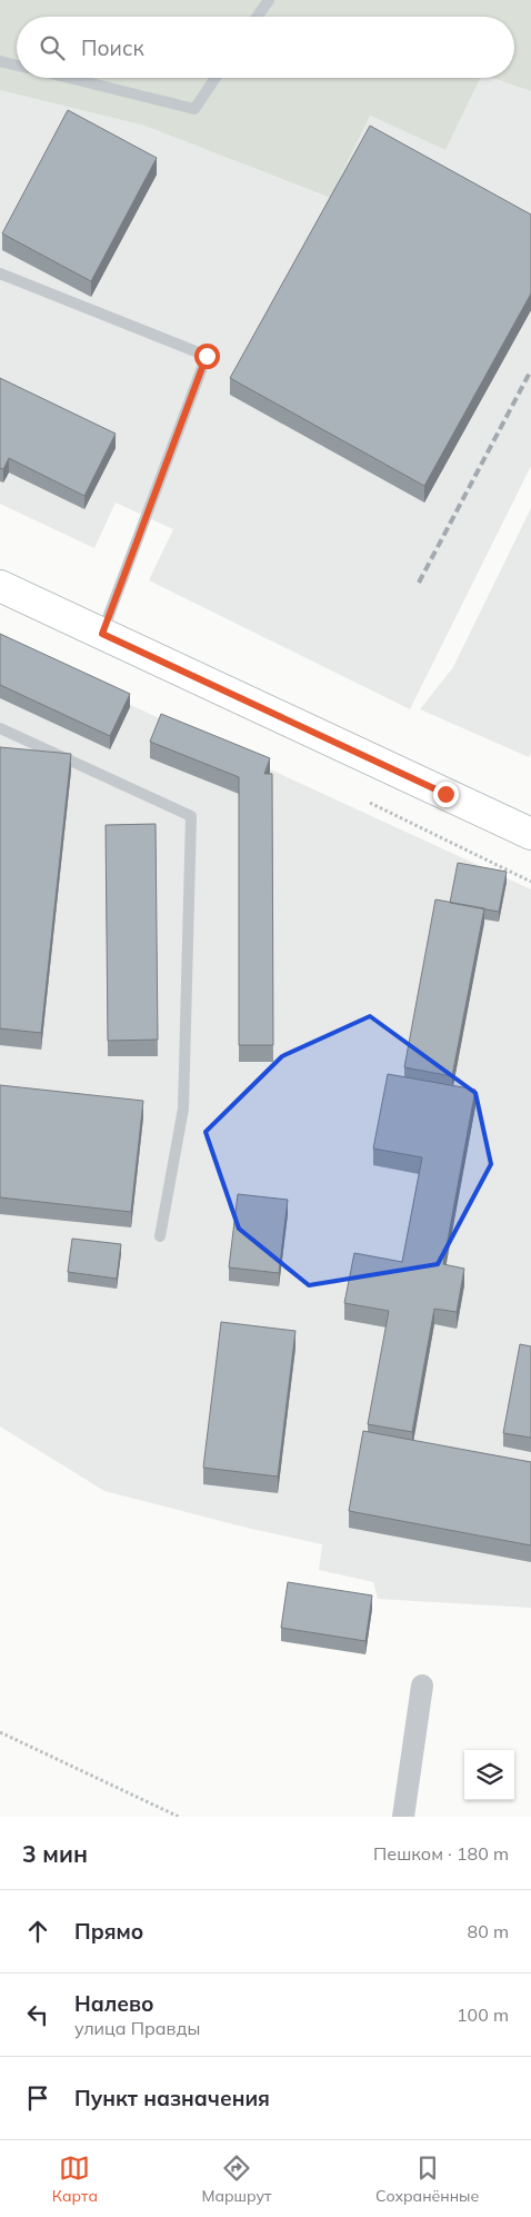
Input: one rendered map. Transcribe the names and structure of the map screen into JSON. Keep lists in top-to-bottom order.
{
  "page": {
    "search": "Поиск",
    "heading": ["3 мин", "Пешком · 180 m"],
    "list": [
      ["Прямо", "80 m"],
      ["Налево", "улица Правды", "100 m"],
      "Пункт назначения"
    ],
    "nav": ["Карта", "Маршрут", "Сохранённые"]
  }
}
